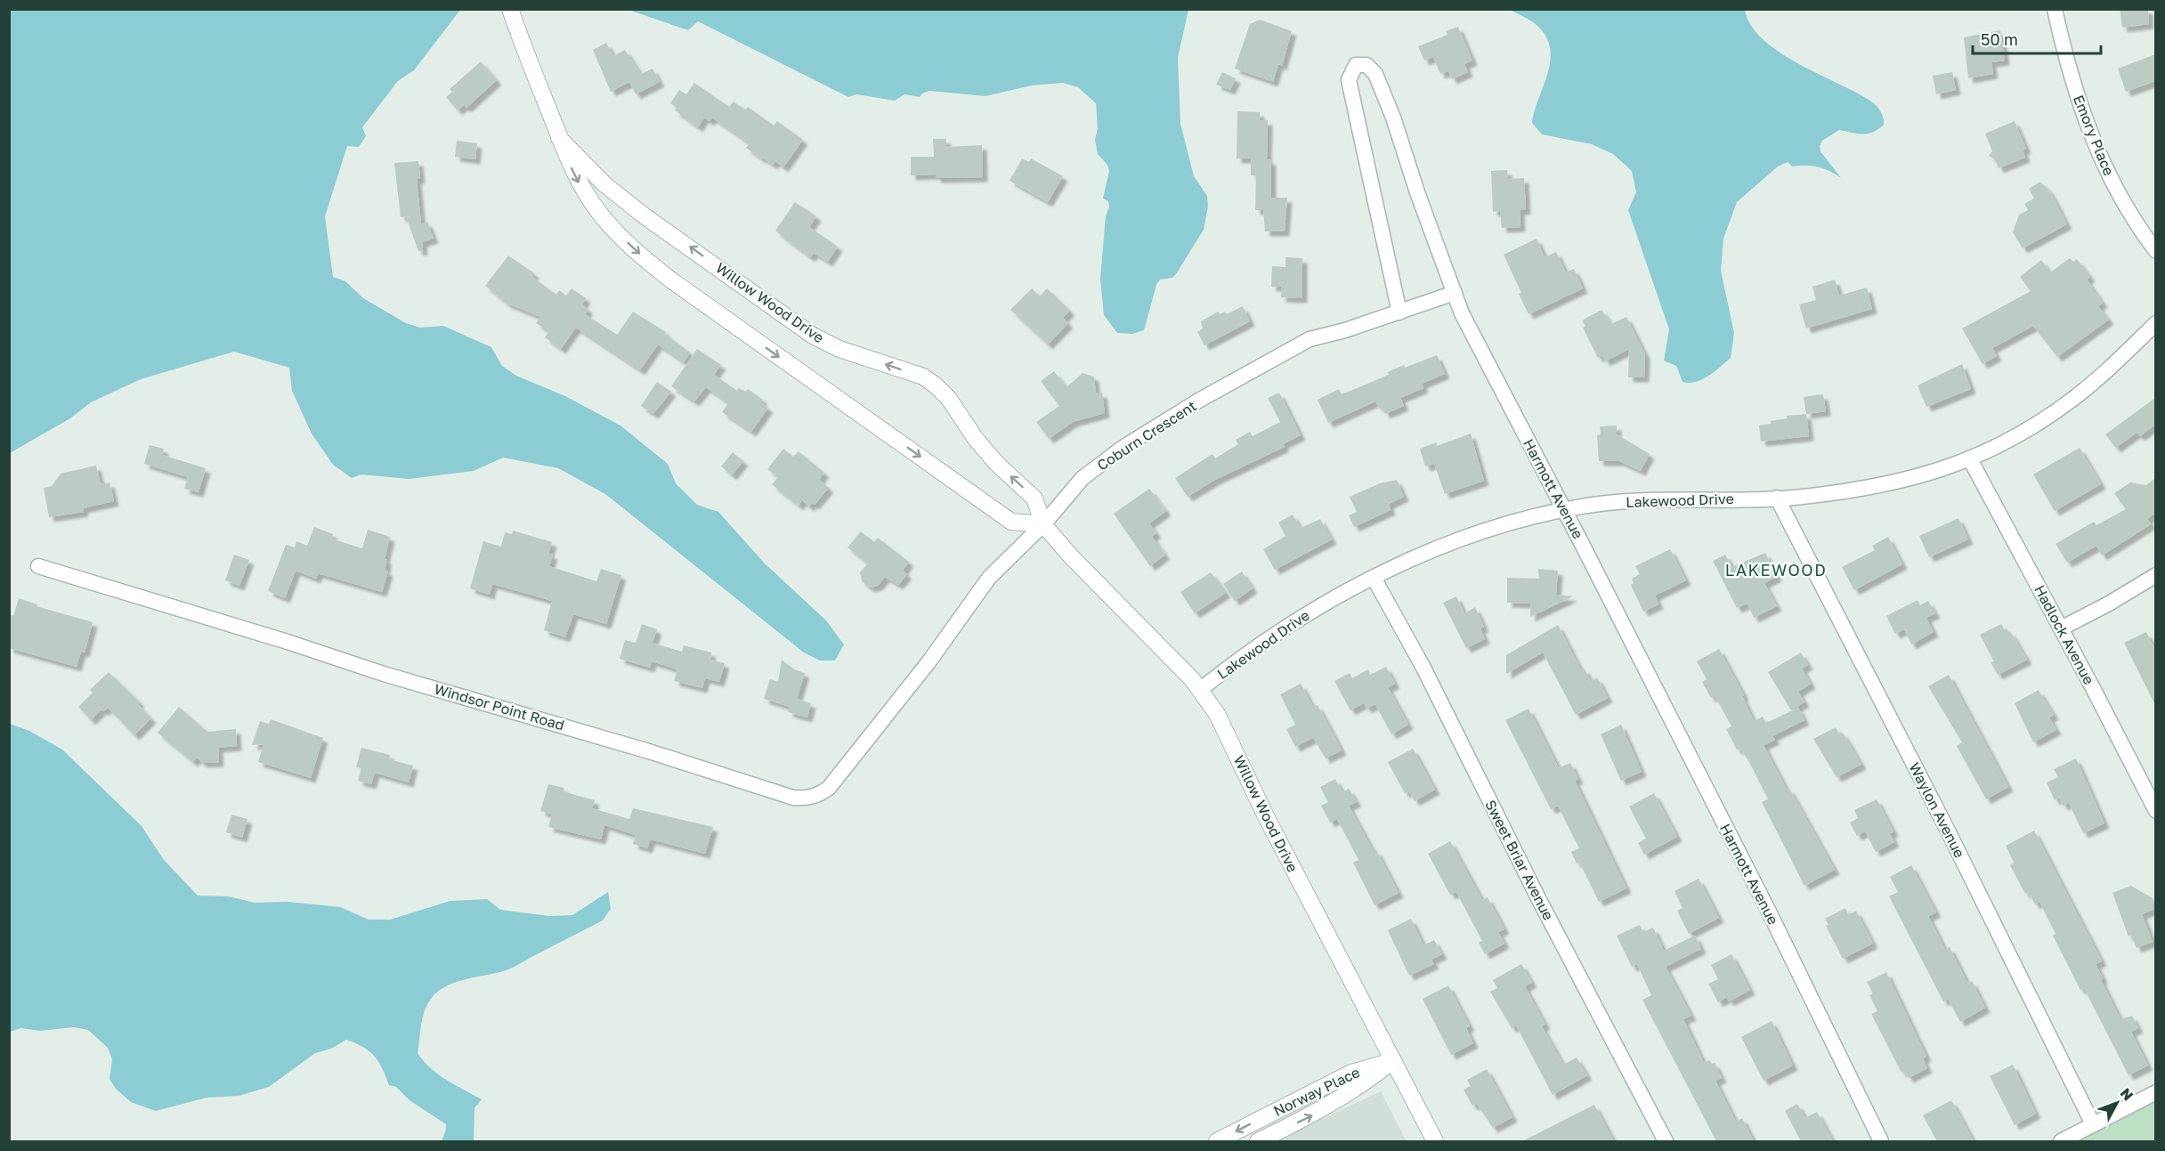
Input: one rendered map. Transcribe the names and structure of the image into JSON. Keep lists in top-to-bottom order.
{
  "streets": {
    "street": [
      "Emory Place",
      "Willow Wood Drive",
      "Coburn Crescent",
      "Harmott Avenue",
      "Lakewood Drive",
      "Hadlock Avenue",
      "Windsor Point Road",
      "Waylon Avenue",
      "Sweet Briar Avenue",
      "Norway Place"
    ]
  },
  "crossings": [
    ["Willow Wood Drive", "Coburn Crescent"],
    ["Willow Wood Drive", "Lakewood Drive"],
    ["Willow Wood Drive", "Norway Place"],
    ["Coburn Crescent", "Harmott Avenue"],
    ["Coburn Crescent", "Windsor Point Road"],
    ["Harmott Avenue", "Lakewood Drive"],
    ["Lakewood Drive", "Hadlock Avenue"],
    ["Lakewood Drive", "Waylon Avenue"],
    ["Lakewood Drive", "Sweet Briar Avenue"]
  ],
  "districts": ["LAKEWOOD"],
  "scale_bar": "50 m",
  "north": "top right"
}
